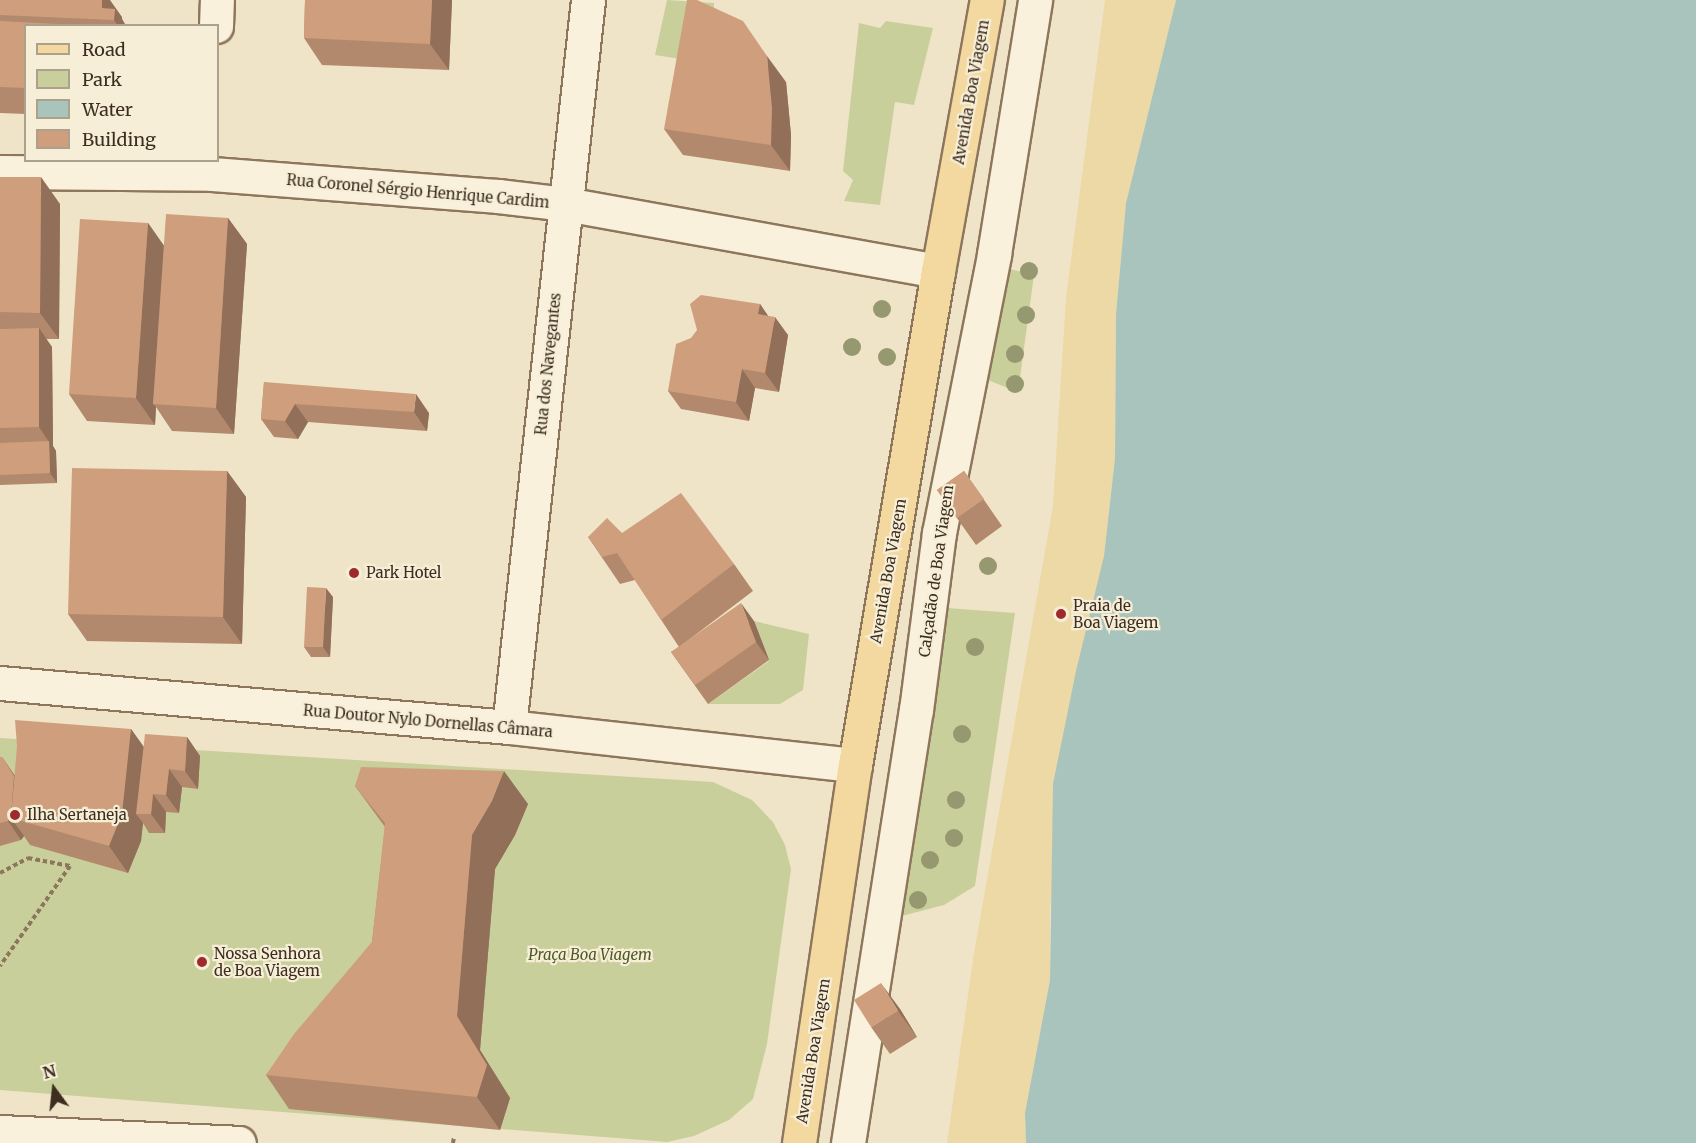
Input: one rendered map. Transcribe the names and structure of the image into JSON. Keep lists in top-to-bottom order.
{
  "streets": {
    "main road": ["Avenida Boa Viagem"],
    "street": [
      "Rua Coronel Sérgio Henrique Cardim",
      "Rua dos Navegantes",
      "Calçadão de Boa Viagem",
      "Rua Doutor Nylo Dornellas Câmara"
    ]
  },
  "crossings": [
    ["Avenida Boa Viagem", "Rua Coronel Sérgio Henrique Cardim"],
    ["Avenida Boa Viagem", "Rua Doutor Nylo Dornellas Câmara"],
    ["Rua Coronel Sérgio Henrique Cardim", "Rua dos Navegantes"],
    ["Rua dos Navegantes", "Rua Doutor Nylo Dornellas Câmara"]
  ],
  "parks": ["Praça Boa Viagem"],
  "places": [
    "Park Hotel",
    "Praia de Boa Viagem",
    "Ilha Sertaneja",
    "Nossa Senhora de Boa Viagem"
  ],
  "legend": [
    "Road",
    "Park",
    "Water",
    "Building"
  ],
  "north": "top"
}
